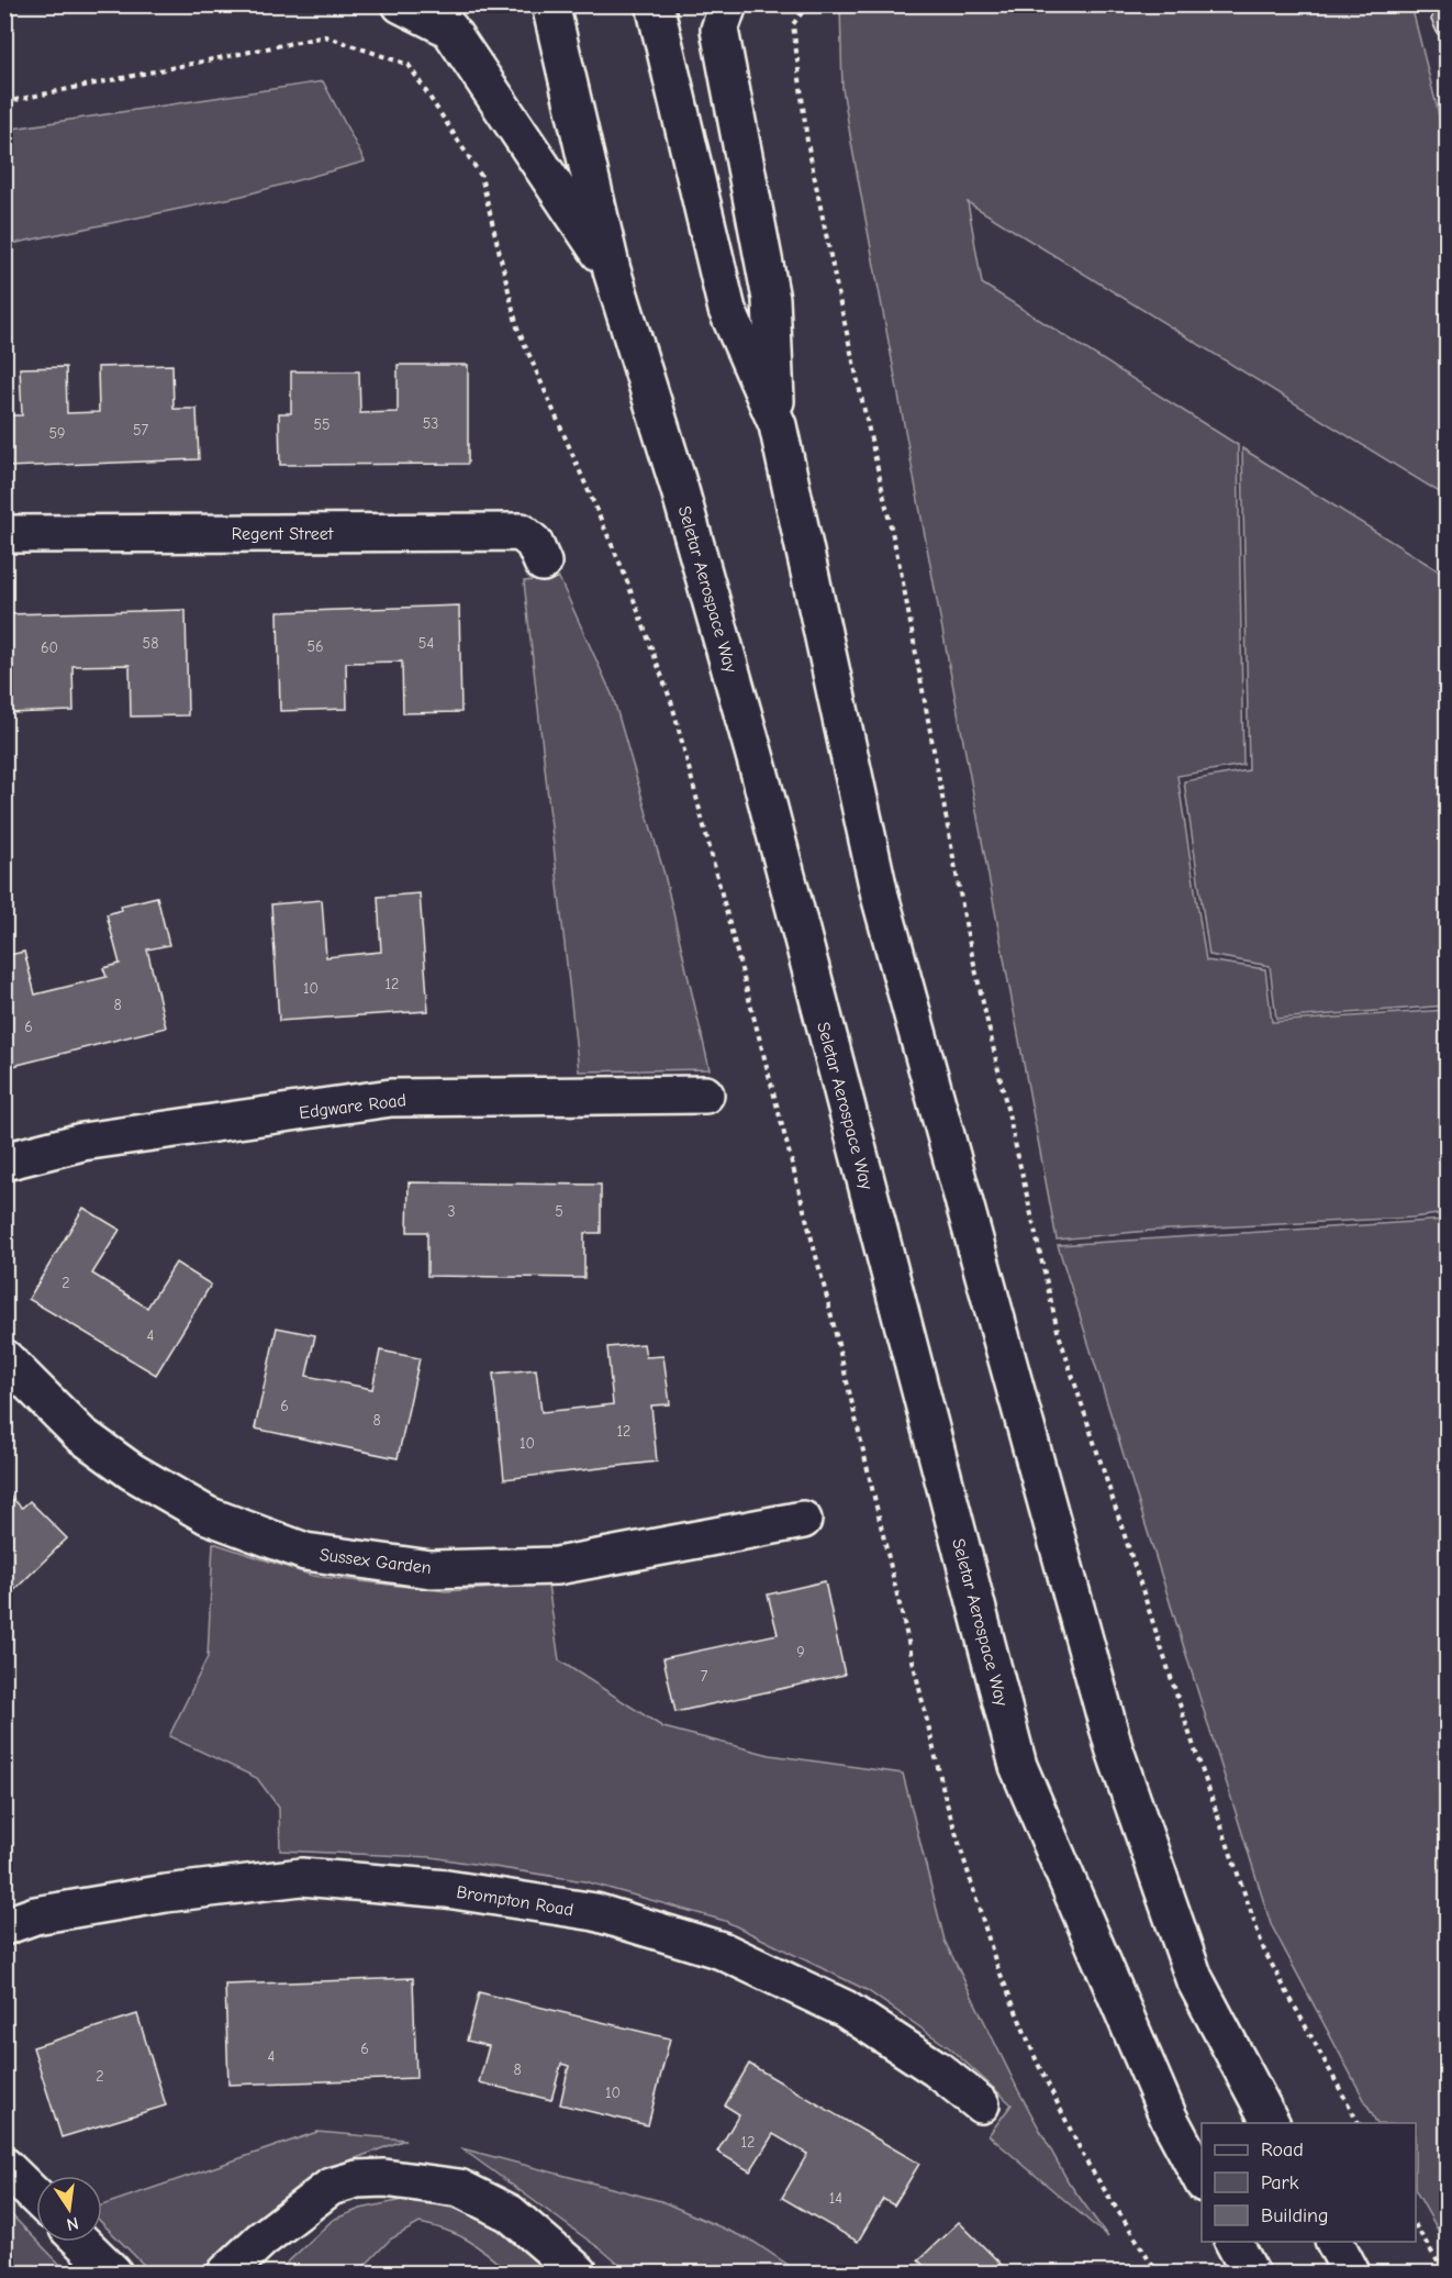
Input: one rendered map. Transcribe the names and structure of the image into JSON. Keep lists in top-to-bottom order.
{
  "streets": {
    "main road": [
      "Regent Street",
      "Seletar Aerospace Way",
      "Edgware Road",
      "Sussex Garden",
      "Brompton Road"
    ]
  },
  "house_numbers": [
    "53",
    "55",
    "57",
    "59",
    "58",
    "54",
    "56",
    "60",
    "12",
    "10",
    "8",
    "6",
    "3",
    "5",
    "2",
    "4",
    "6",
    "8",
    "12",
    "10",
    "9",
    "7",
    "6",
    "4",
    "8",
    "2",
    "10",
    "12",
    "14"
  ],
  "legend": ["Road", "Park", "Building"],
  "north": "bottom"
}
